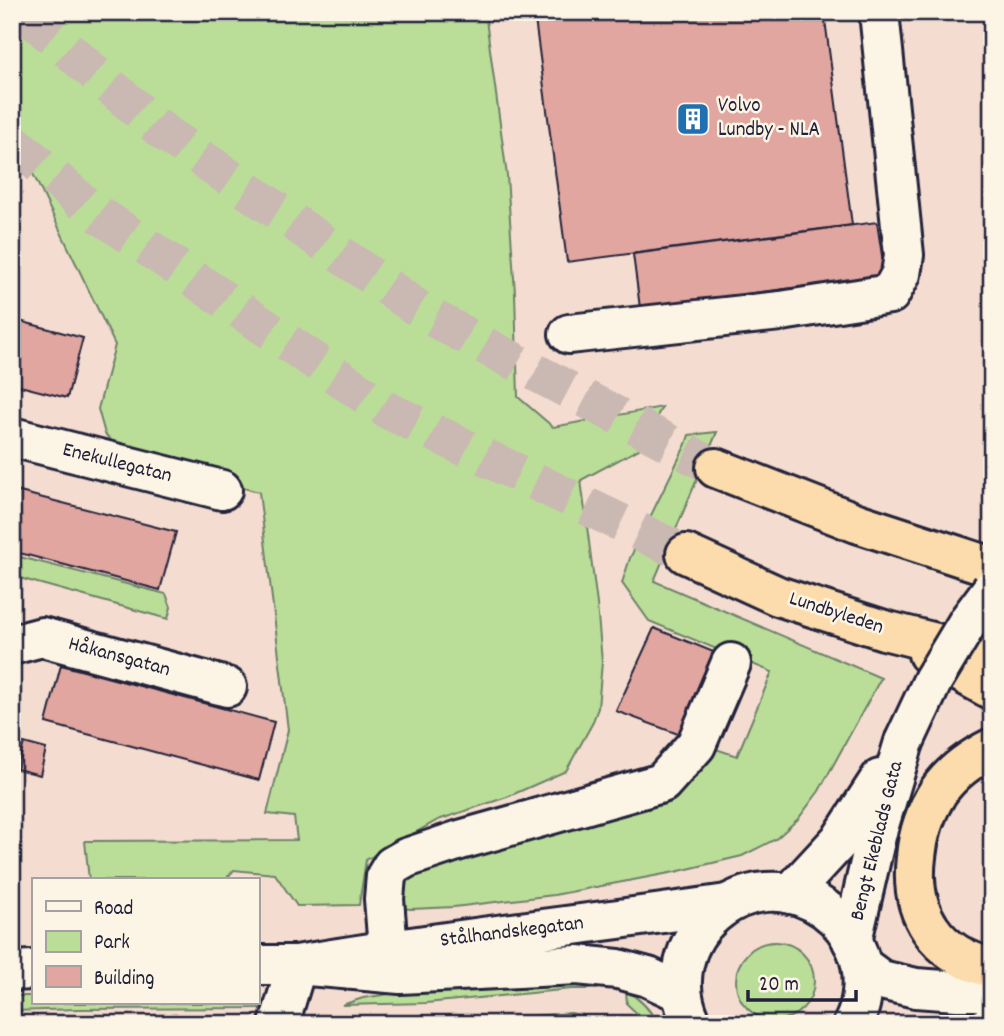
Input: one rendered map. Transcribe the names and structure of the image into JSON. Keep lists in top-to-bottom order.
{
  "streets": {
    "highway": ["Lundbyleden"],
    "street": [
      "Enekullegatan",
      "Håkansgatan",
      "Bengt Ekeblads Gata",
      "Stålhandskegatan"
    ]
  },
  "places": {
    "building": ["Volvo Lundby - NLA"]
  },
  "legend": ["Road", "Park", "Building"],
  "scale_bar": "20 m"
}
